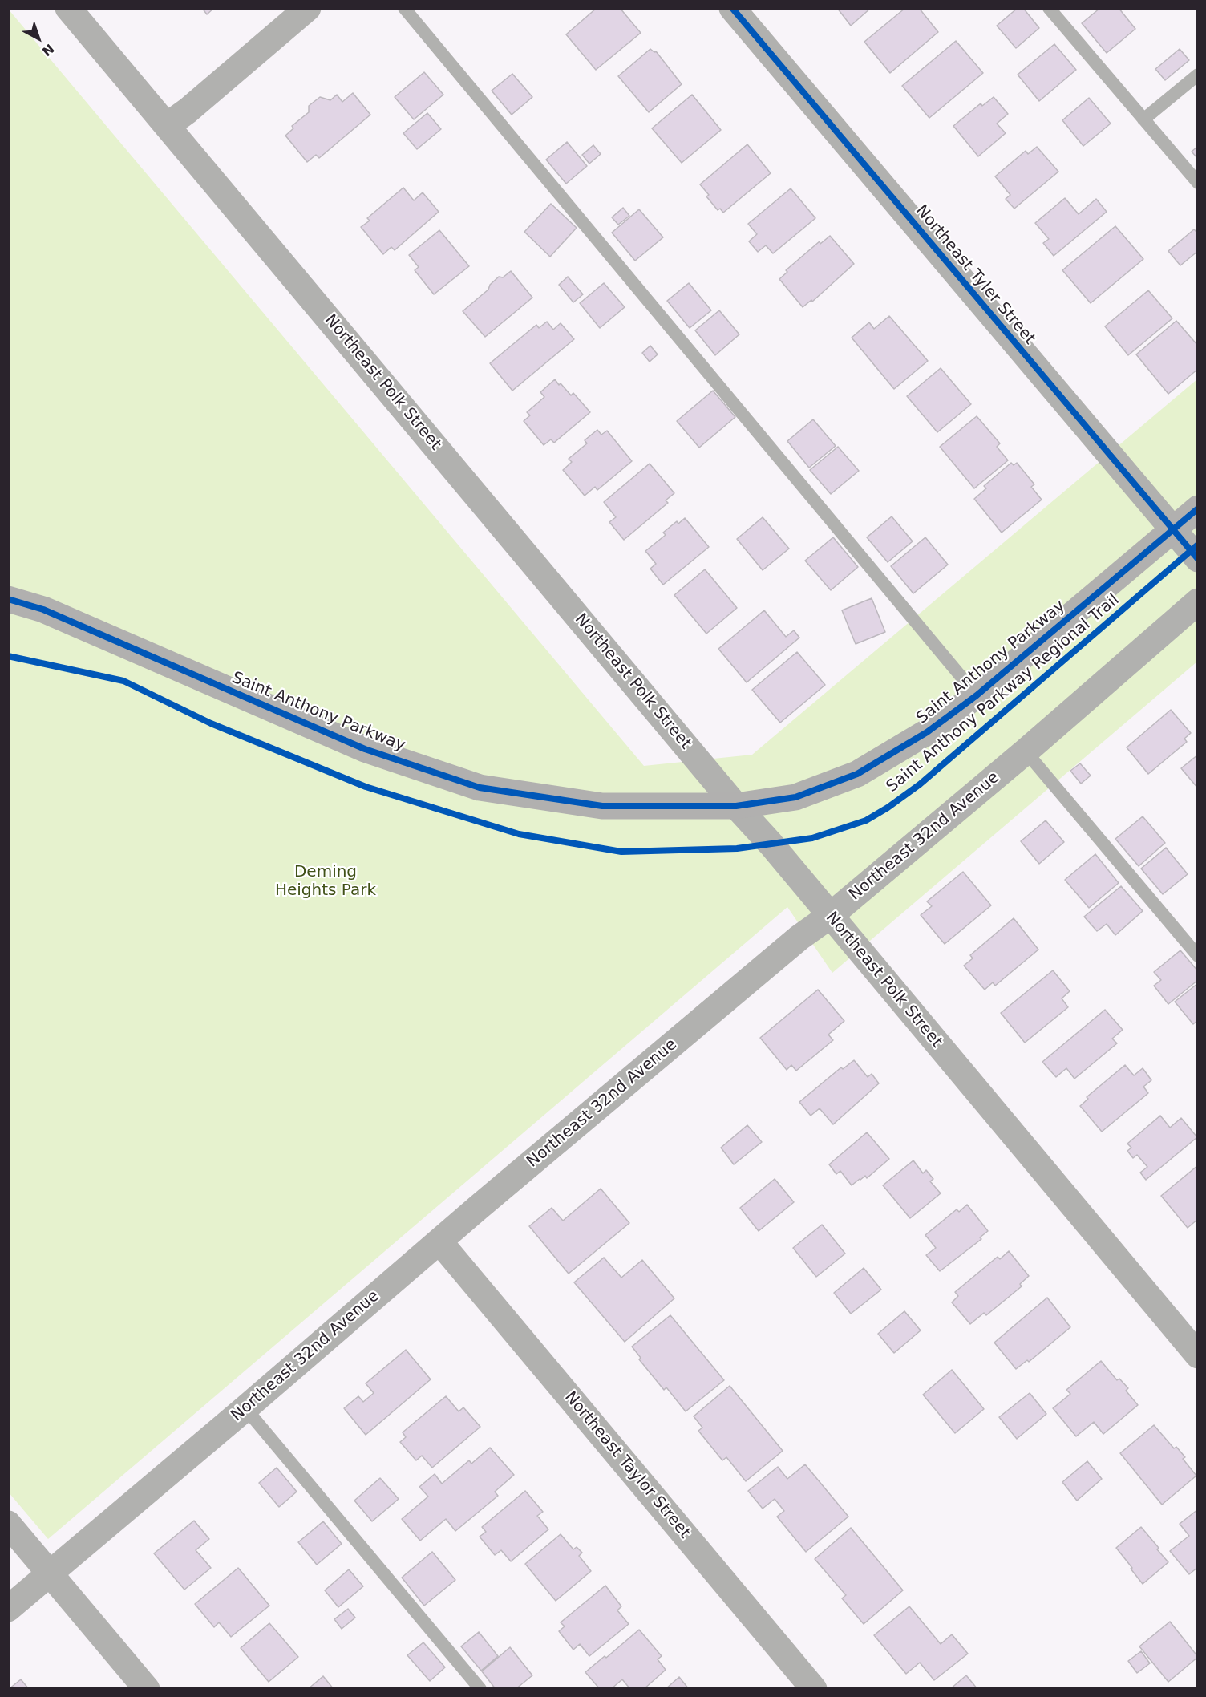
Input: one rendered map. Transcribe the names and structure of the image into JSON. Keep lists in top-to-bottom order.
{
  "streets": {
    "street": [
      "Northeast Tyler Street",
      "Northeast Polk Street",
      "Saint Anthony Parkway",
      "Northeast 32nd Avenue",
      "Northeast Taylor Street"
    ],
    "cycle path": ["Saint Anthony Parkway Regional Trail"]
  },
  "crossings": [
    ["Northeast Tyler Street", "Saint Anthony Parkway"],
    ["Northeast Polk Street", "Saint Anthony Parkway"],
    ["Northeast Polk Street", "Northeast 32nd Avenue"],
    ["Northeast 32nd Avenue", "Northeast Taylor Street"]
  ],
  "parks": ["Deming Heights Park"],
  "north": "bottom right"
}
